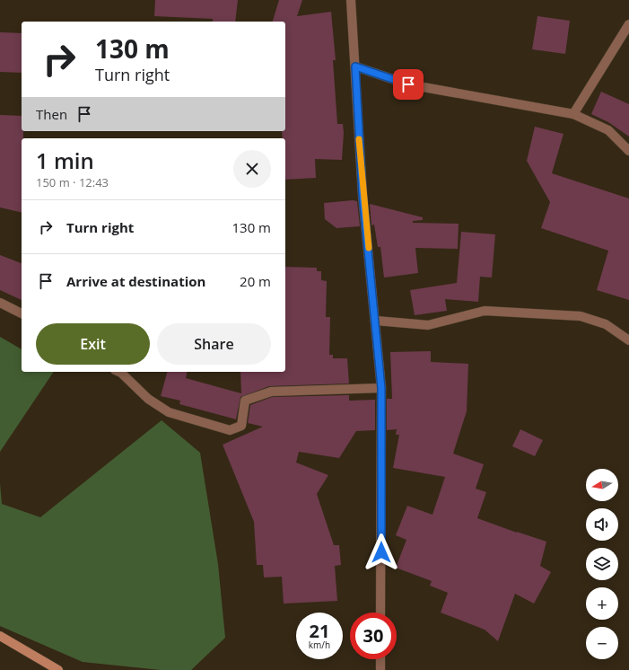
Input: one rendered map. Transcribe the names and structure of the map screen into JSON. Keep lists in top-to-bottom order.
{
  "north": "left",
  "page": {
    "turn": ["130 m", "Turn right"],
    "then": "Then",
    "heading": ["1 min", "150 m · 12:43"],
    "list": [
      {
        "name": "Turn right",
        "value": "130 m"
      },
      {
        "name": "Arrive at destination",
        "value": "20 m"
      }
    ],
    "buttons": ["Exit", "Share"],
    "map_buttons": ["+", "−"],
    "speed": "21 km/h",
    "limit": "30"
  }
}
